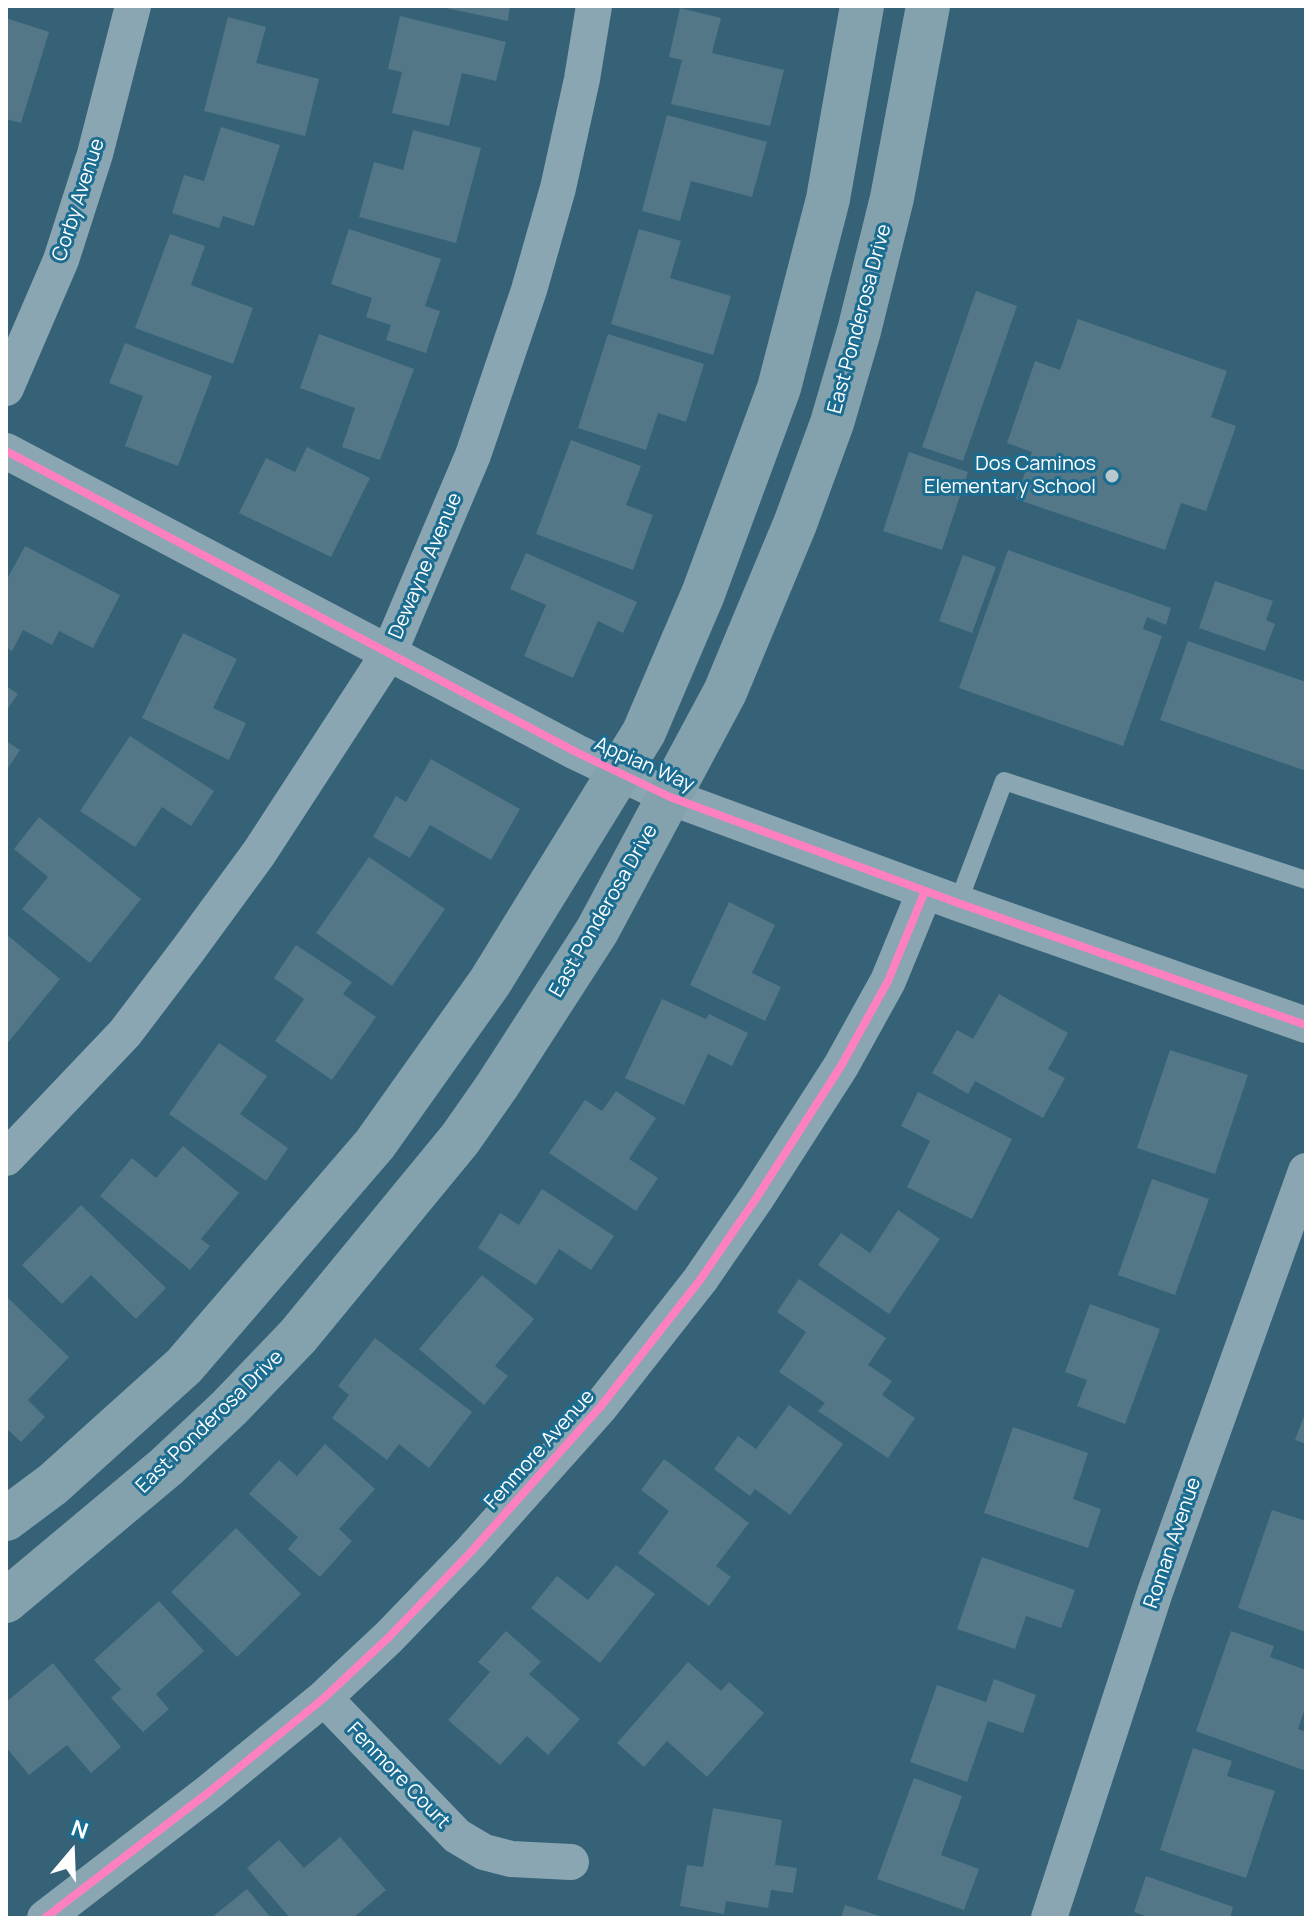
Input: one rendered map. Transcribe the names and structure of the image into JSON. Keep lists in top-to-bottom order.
{
  "streets": {
    "main road": ["East Ponderosa Drive"],
    "street": [
      "Corby Avenue",
      "Dewayne Avenue",
      "Appian Way",
      "Fenmore Avenue",
      "Roman Avenue",
      "Fenmore Court"
    ]
  },
  "crossings": [
    ["East Ponderosa Drive", "Appian Way"],
    ["Dewayne Avenue", "Appian Way"],
    ["Appian Way", "Fenmore Avenue"],
    ["Fenmore Avenue", "Fenmore Court"]
  ],
  "places": ["Dos Caminos Elementary School"],
  "north": "top"
}
